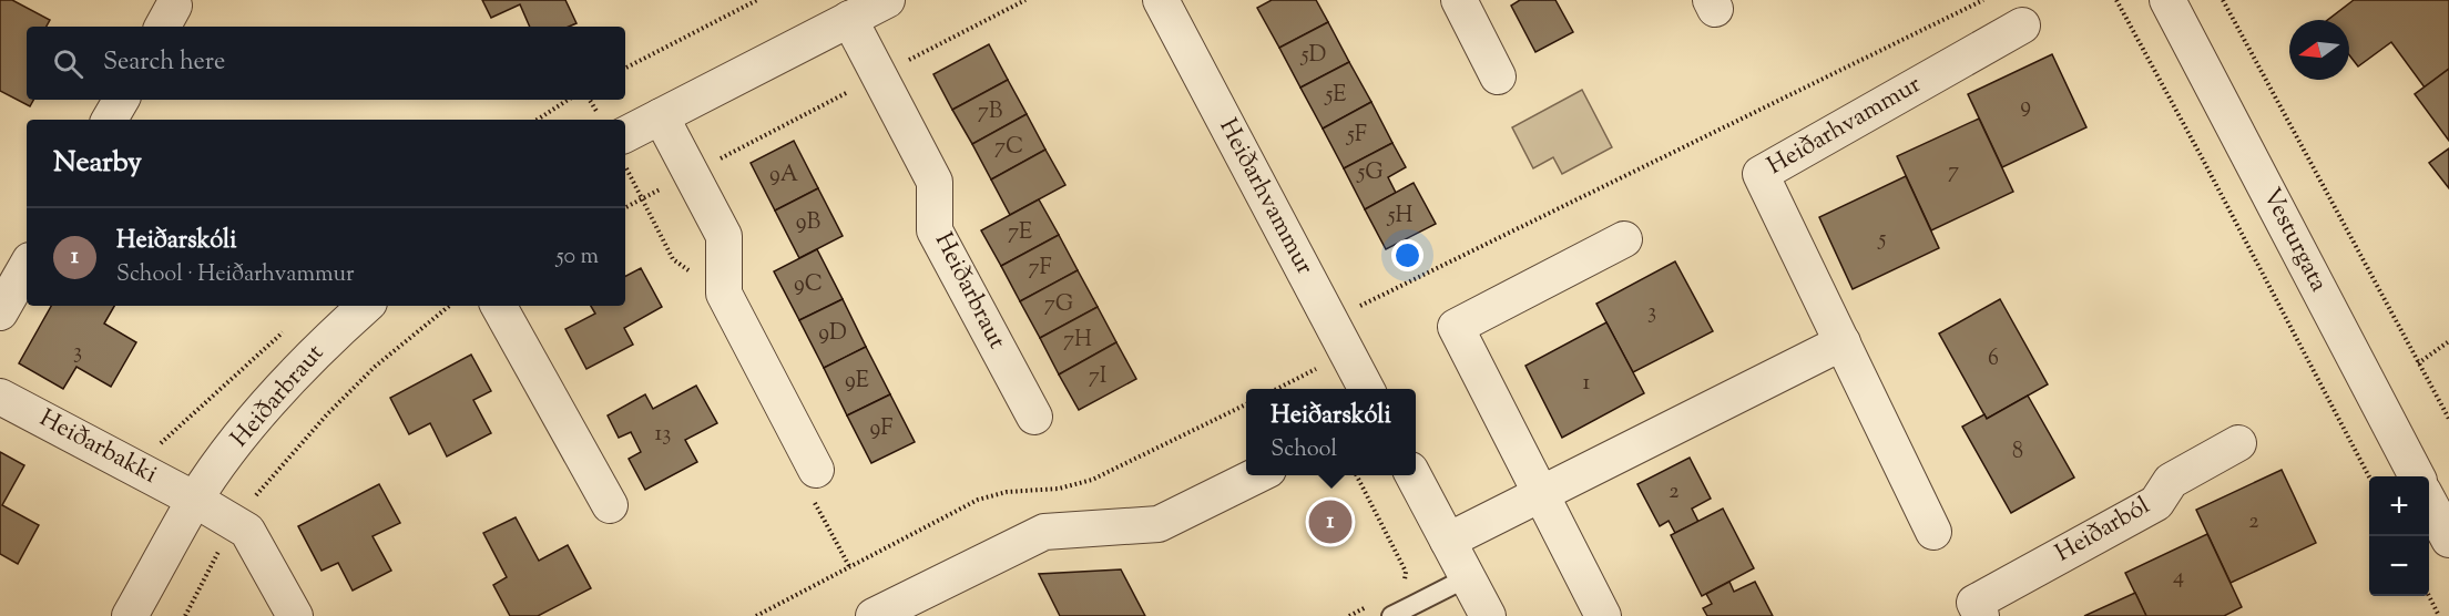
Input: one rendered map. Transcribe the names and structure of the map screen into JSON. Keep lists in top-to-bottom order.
{
  "streets": {
    "street": [
      "Heiðarhvammur",
      "Vesturgata",
      "Heiðarbraut",
      "Heiðarbakki",
      "Heiðarból"
    ]
  },
  "crossings": [
    ["Heiðarbraut", "Heiðarbakki"]
  ],
  "house_numbers": [
    "5D",
    "5E",
    "9",
    "7B",
    "5F",
    "7C",
    "7",
    "5G",
    "9A",
    "5H",
    "9B",
    "7E",
    "5",
    "7F",
    "9C",
    "7G",
    "3",
    "9D",
    "7H",
    "3",
    "6",
    "7I",
    "9E",
    "1",
    "9F",
    "13",
    "8",
    "2",
    "2",
    "4"
  ],
  "north": "left",
  "page": {
    "search": "Search here",
    "heading": "Nearby",
    "list": [
      {
        "mark": "1",
        "name": "Heiðarskóli",
        "note": "School · Heiðarhvammur",
        "value": "50 m"
      }
    ],
    "popup": ["Heiðarskóli", "School"],
    "map_buttons": ["+", "−"],
    "pins": "1"
  }
}
